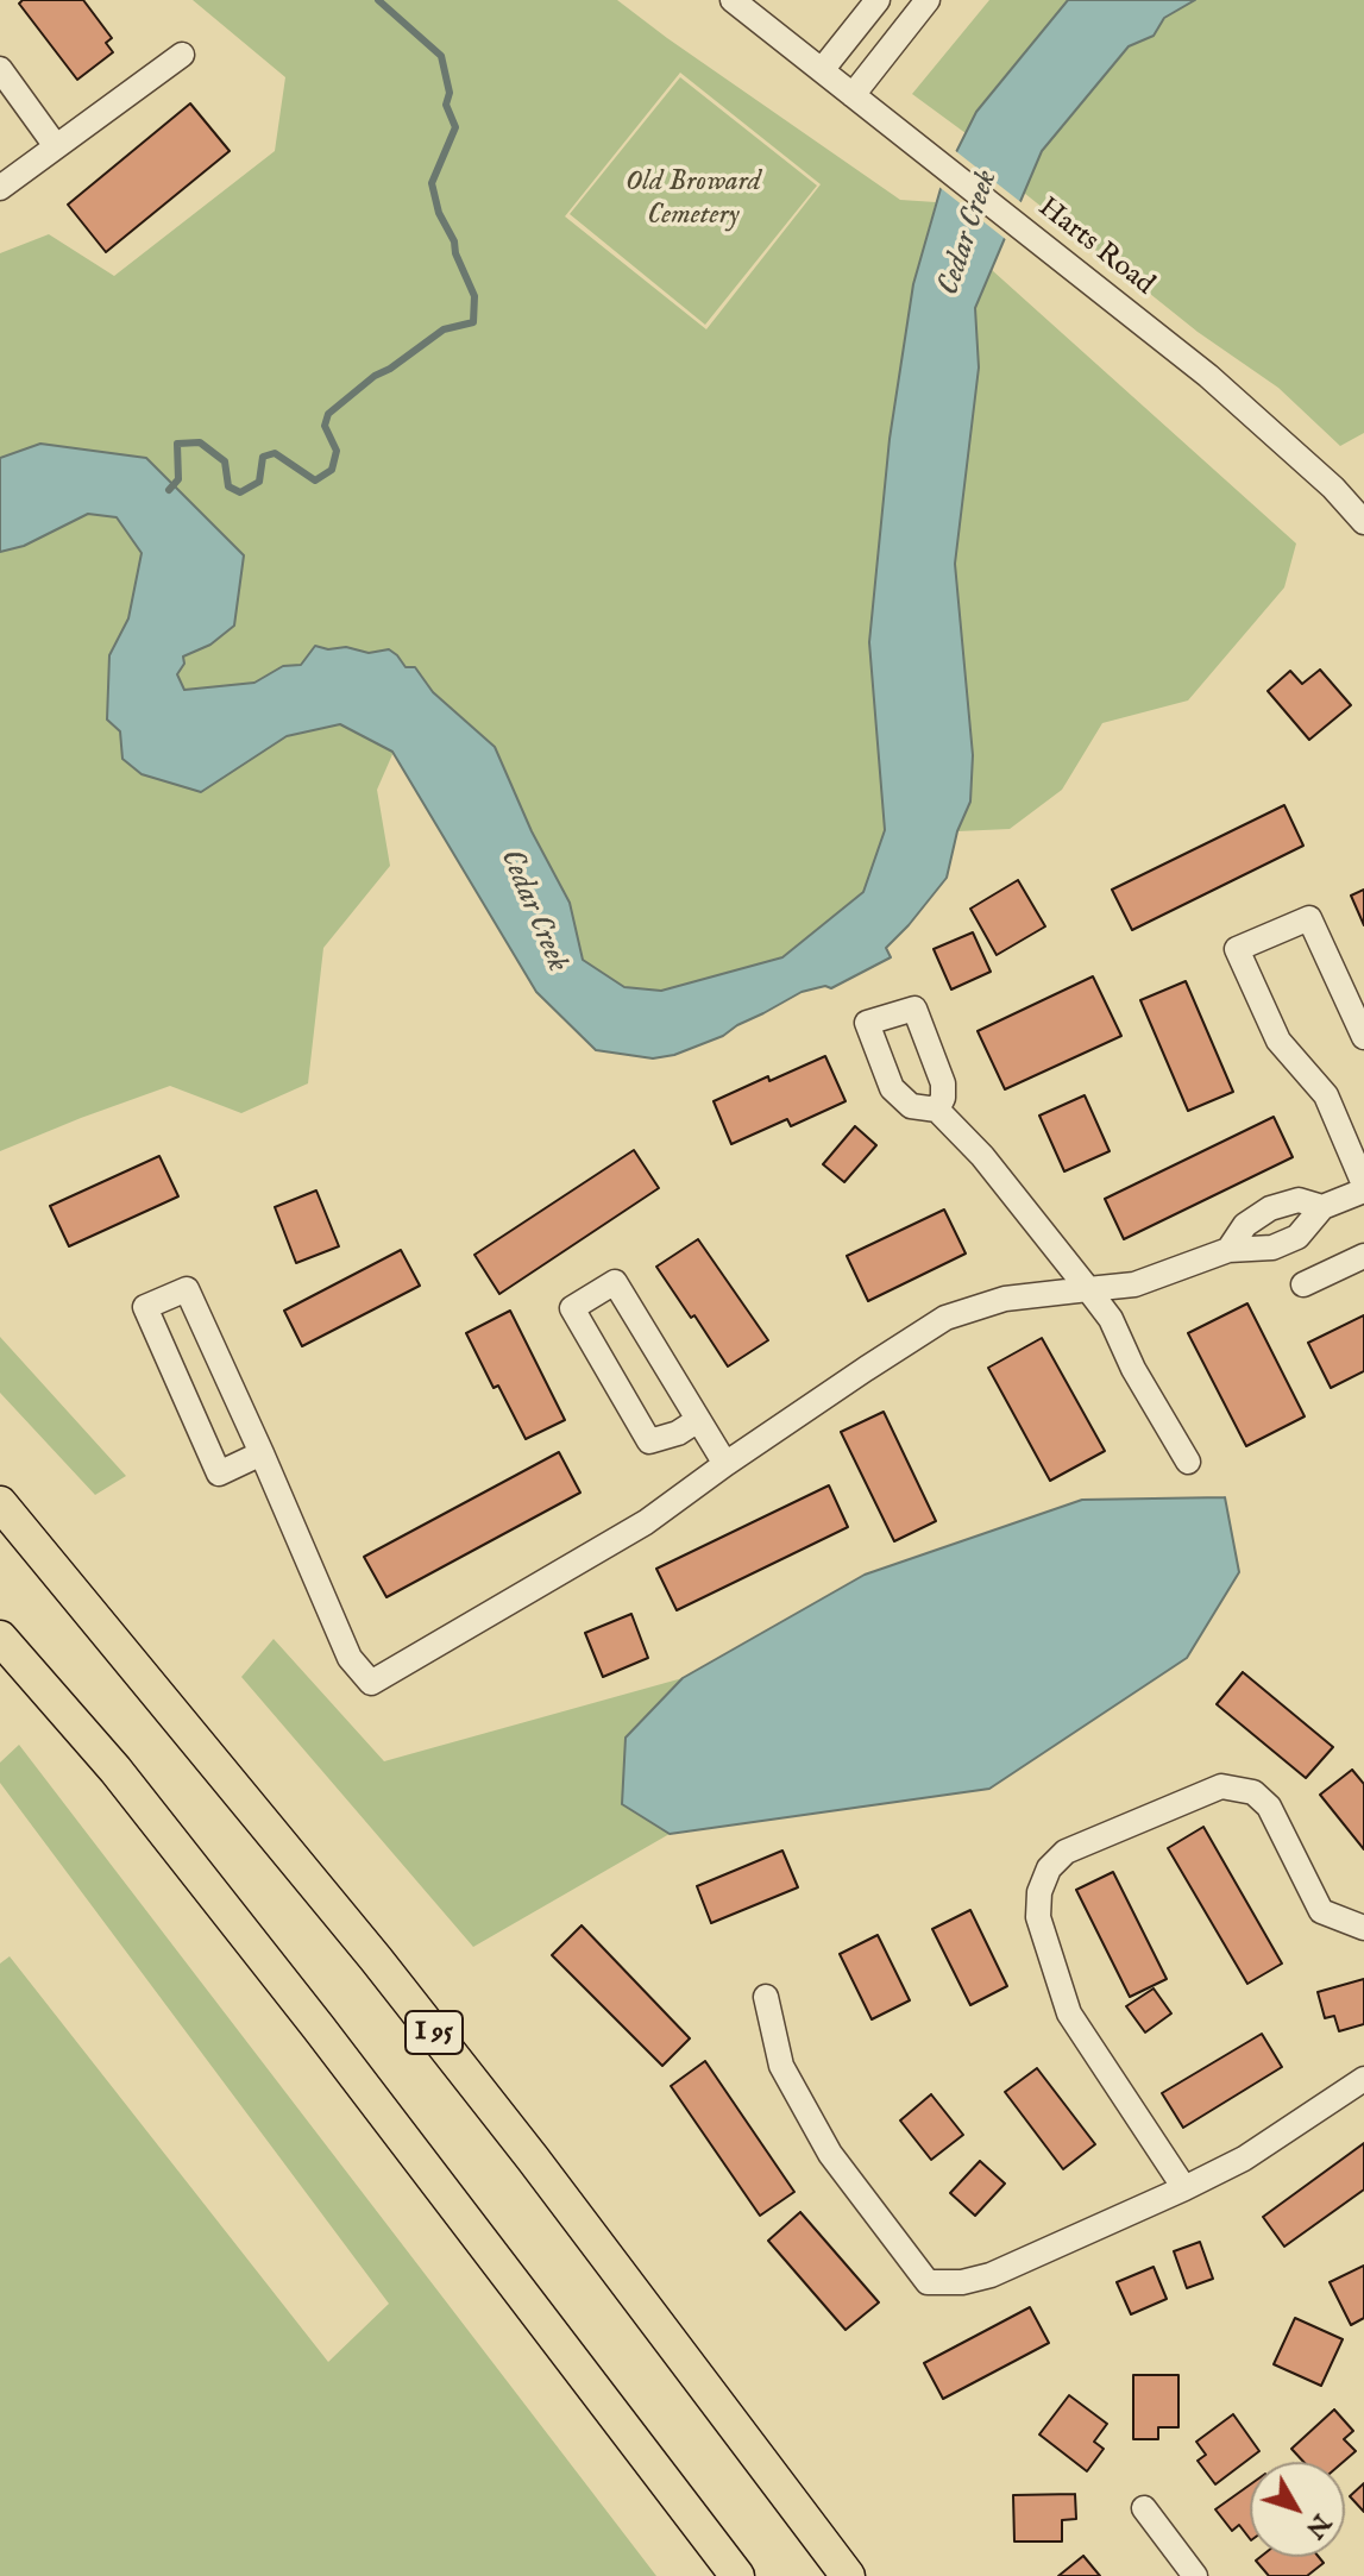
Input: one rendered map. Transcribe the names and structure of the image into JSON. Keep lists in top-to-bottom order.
{
  "streets": {
    "highway": ["I 95"],
    "street": ["Harts Road"]
  },
  "water": ["Cedar Creek"],
  "parks": ["Old Broward Cemetery"],
  "north": "bottom right"
}
